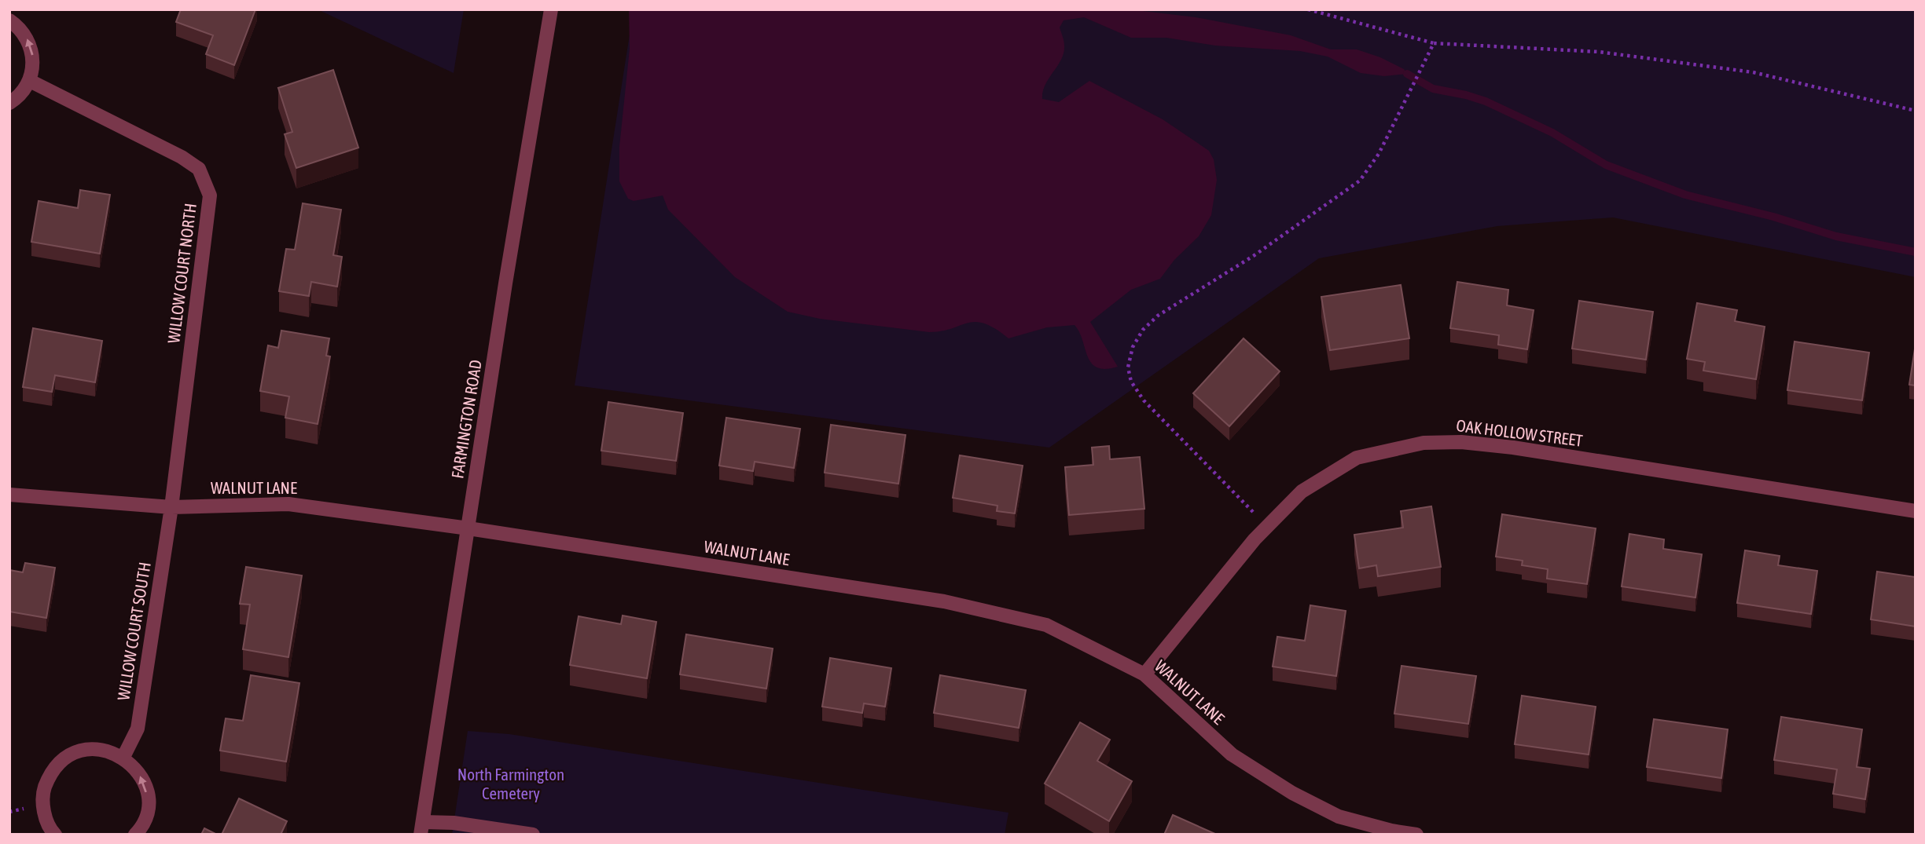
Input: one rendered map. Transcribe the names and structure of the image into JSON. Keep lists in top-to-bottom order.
{
  "streets": {
    "street": [
      "WILLOW COURT NORTH",
      "FARMINGTON ROAD",
      "OAK HOLLOW STREET",
      "WALNUT LANE",
      "WILLOW COURT SOUTH"
    ]
  },
  "crossings": [
    ["WILLOW COURT NORTH", "WALNUT LANE"],
    ["WILLOW COURT NORTH", "WILLOW COURT SOUTH"],
    ["FARMINGTON ROAD", "WALNUT LANE"],
    ["OAK HOLLOW STREET", "WALNUT LANE"],
    ["WALNUT LANE", "WILLOW COURT SOUTH"]
  ],
  "parks": ["North Farmington Cemetery"]
}
